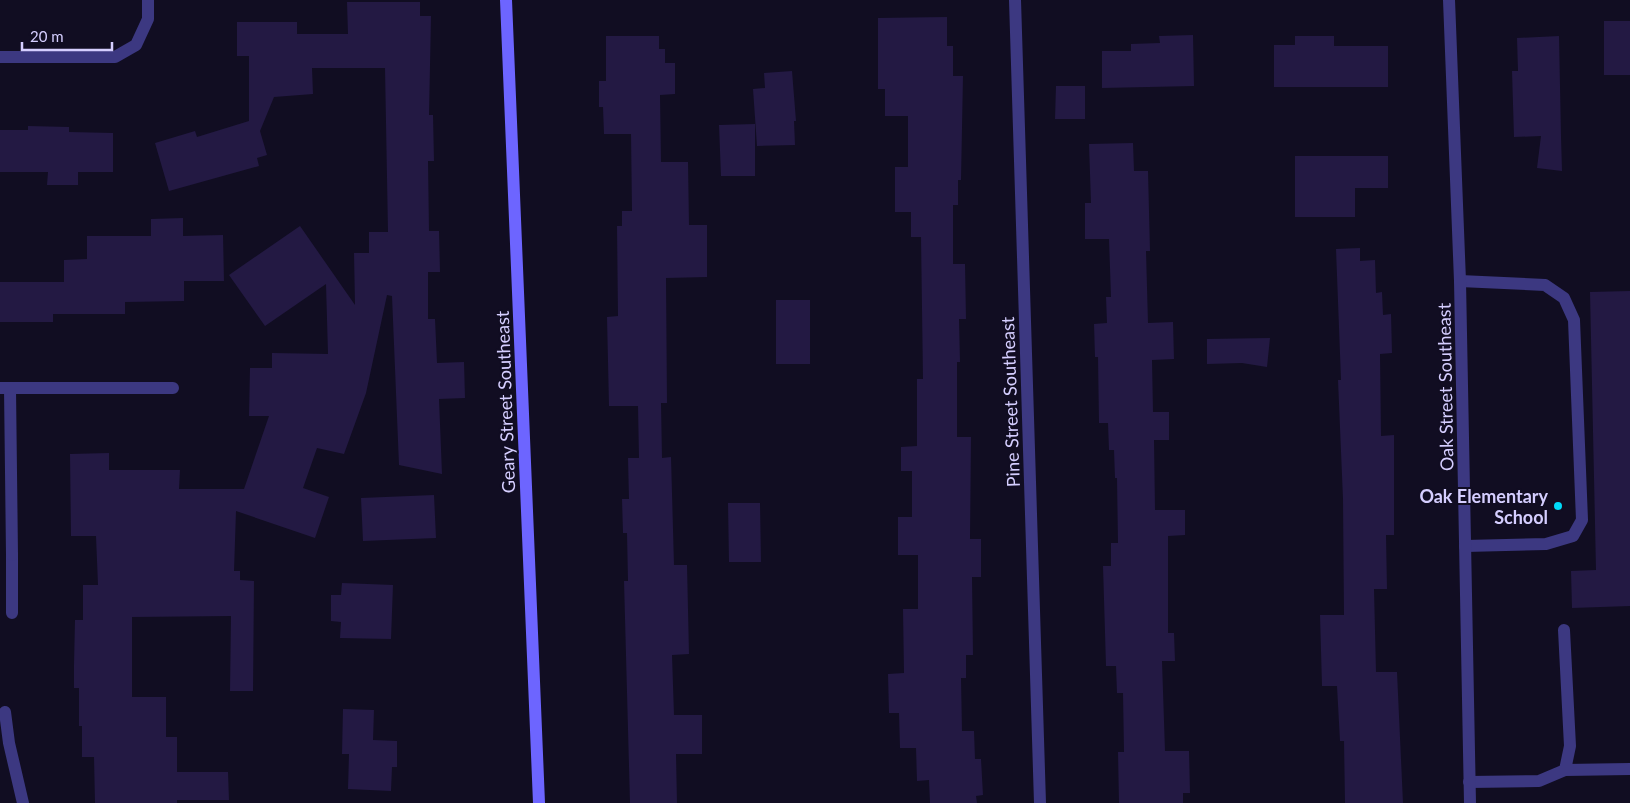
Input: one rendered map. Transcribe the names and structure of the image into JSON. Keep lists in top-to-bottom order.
{
  "streets": {
    "street": ["Oak Street Southeast", "Geary Street Southeast", "Pine Street Southeast"]
  },
  "places": ["Oak Elementary School"],
  "scale_bar": "20 m"
}
